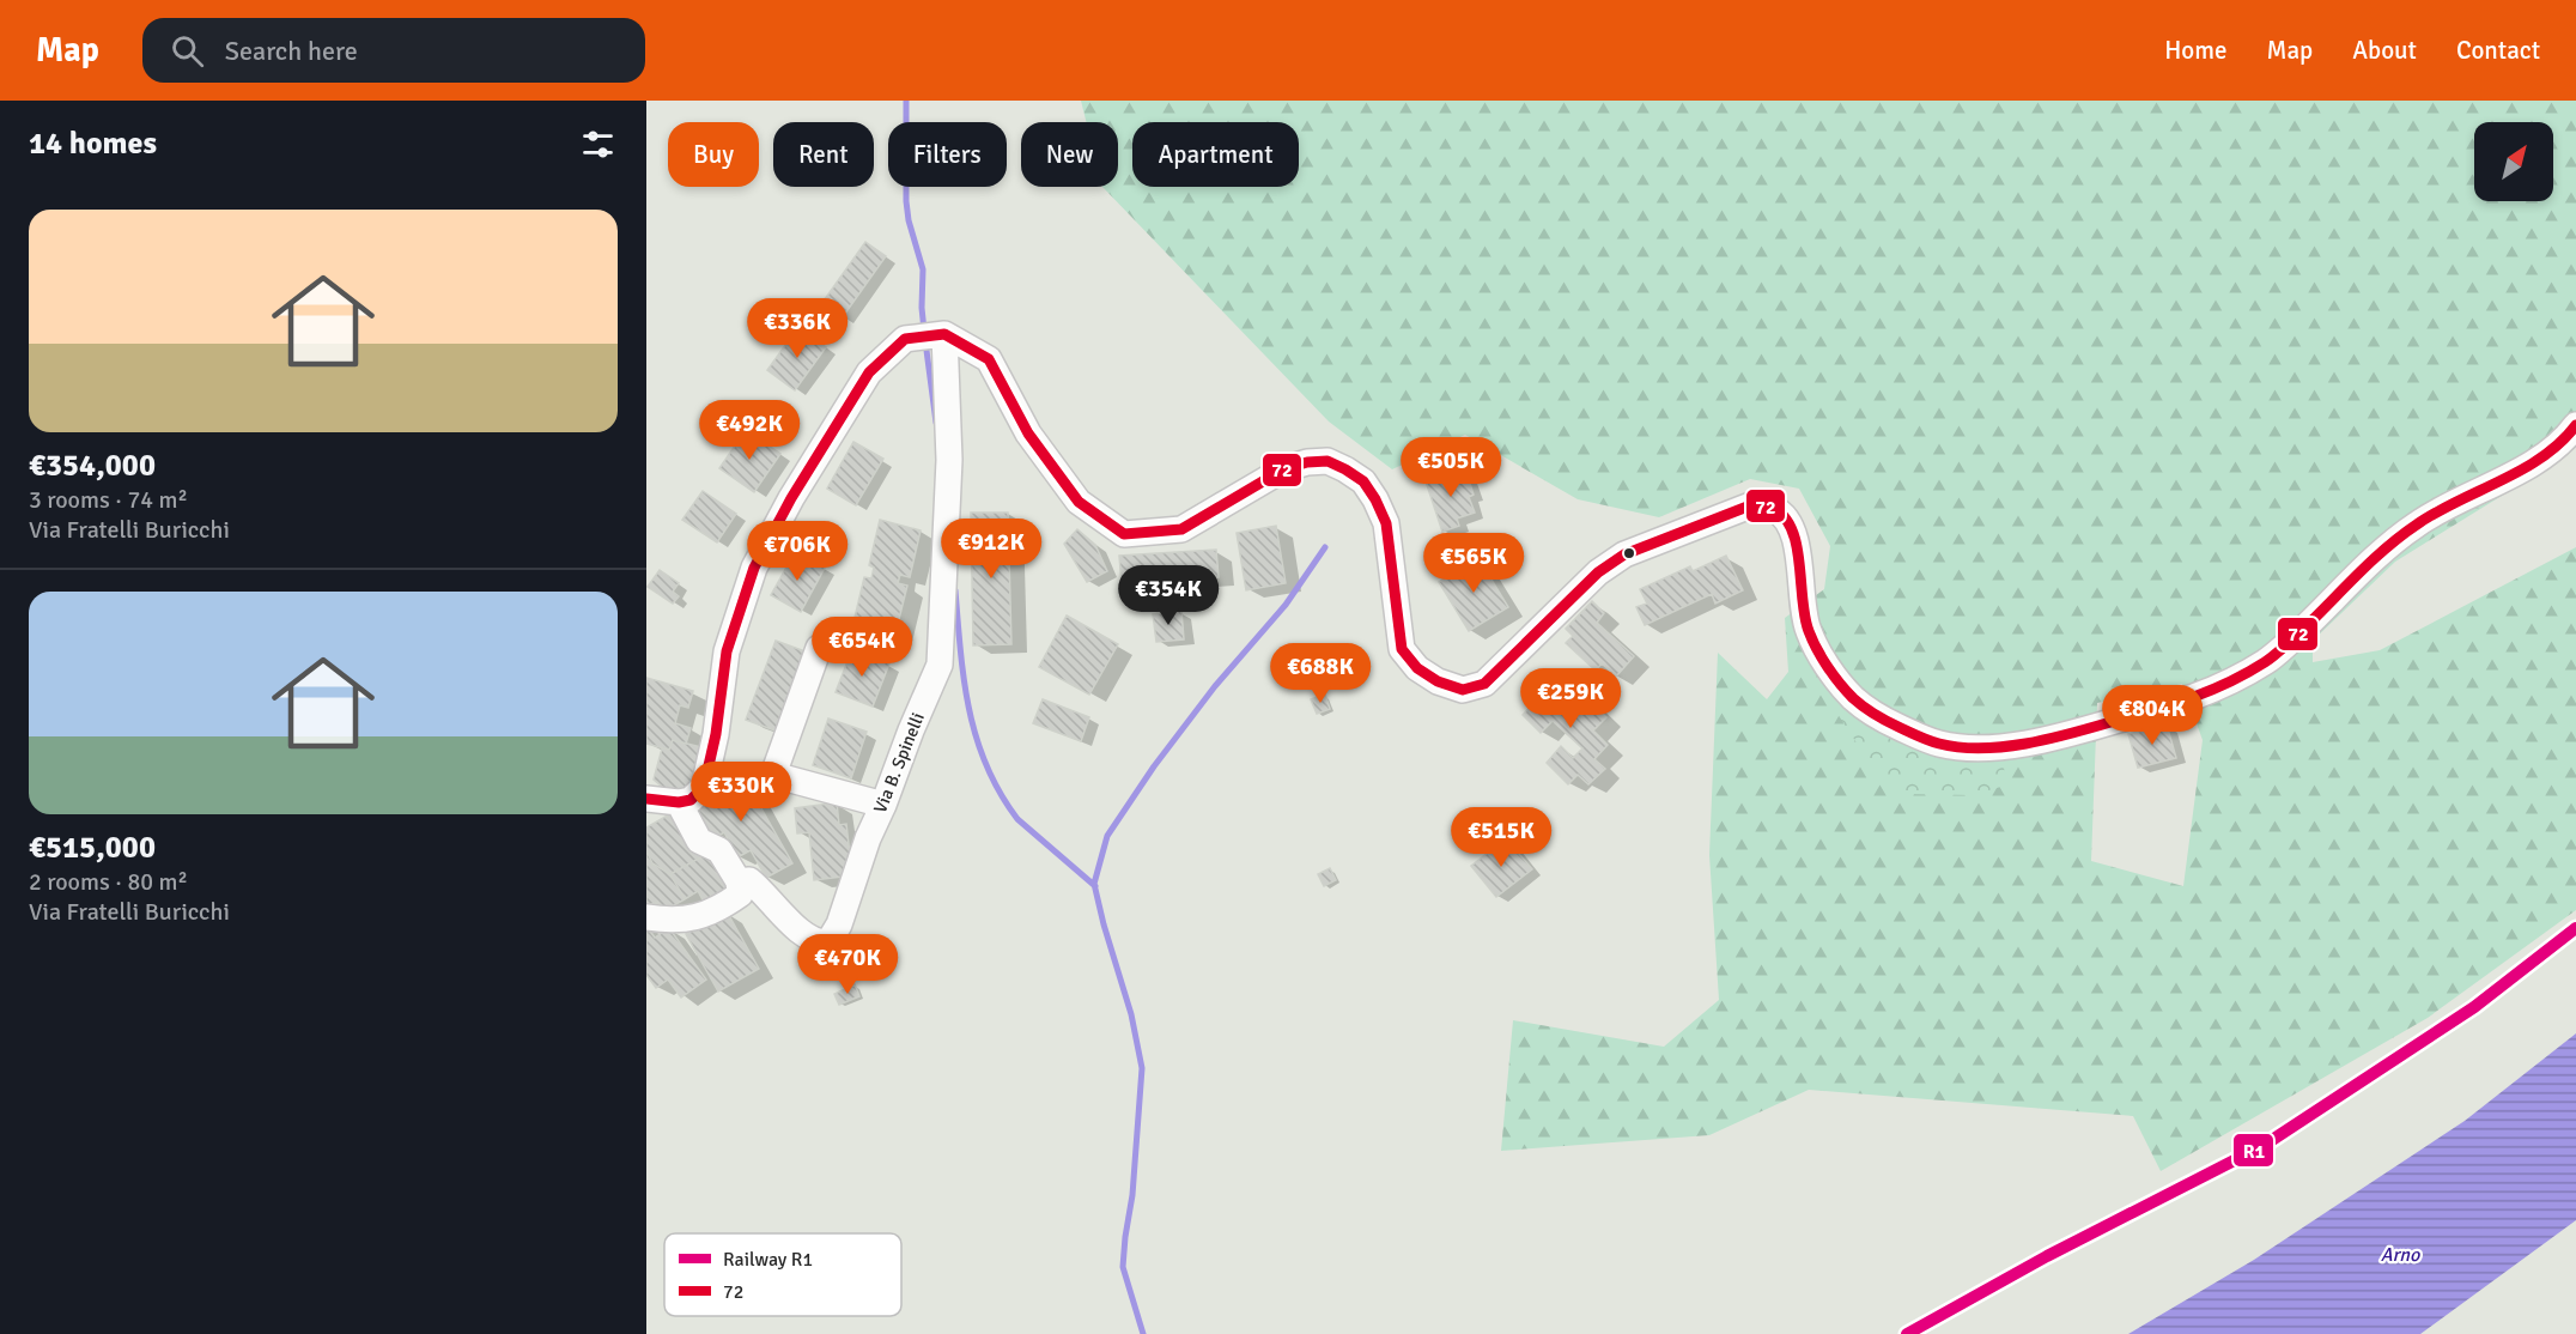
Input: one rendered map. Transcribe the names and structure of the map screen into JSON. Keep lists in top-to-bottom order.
{
  "streets": {
    "street": ["Via B. Spinelli"]
  },
  "water": ["Arno"],
  "lines": ["transit line 72", "rail line R1"],
  "legend": ["Railway R1", "72"],
  "north": "top right",
  "page": {
    "header": "Map",
    "search": "Search here",
    "nav": [
      "Home",
      "Map",
      "About",
      "Contact"
    ],
    "heading": "14 homes",
    "chip": [
      "Buy",
      "Rent",
      "Filters",
      "New",
      "Apartment"
    ],
    "list": [
      {
        "name": "€354,000",
        "note": "3 rooms · 74 m² · Via Fratelli Buricchi"
      },
      {
        "name": "€515,000",
        "note": "2 rooms · 80 m² · Via Fratelli Buricchi"
      }
    ],
    "price": [
      "€336K",
      "€492K",
      "€505K",
      "€912K",
      "€706K",
      "€565K",
      "€354K",
      "€654K",
      "€688K",
      "€259K",
      "€804K",
      "€330K",
      "€515K",
      "€470K"
    ]
  }
}
